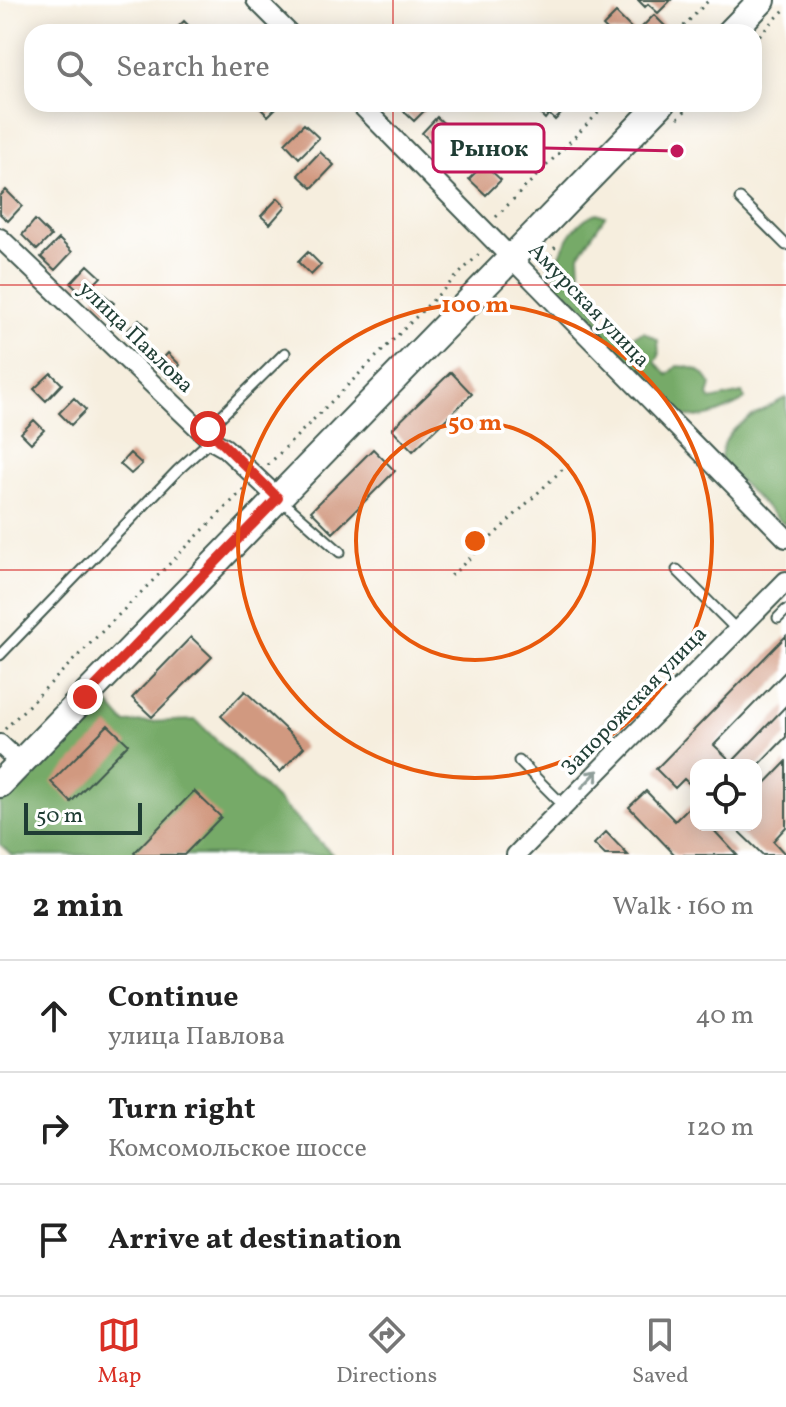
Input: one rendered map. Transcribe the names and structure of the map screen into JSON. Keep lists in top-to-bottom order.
{
  "streets": {
    "street": ["Амурская улица", "улица Павлова", "Запорожская улица"]
  },
  "one_way": ["Запорожская улица"],
  "places": ["Рынок"],
  "scale_bar": "50 m",
  "page": {
    "search": "Search here",
    "scale": "50 m",
    "heading": ["2 min", "Walk · 160 m"],
    "list": [
      ["Continue", "улица Павлова", "40 m"],
      ["Turn right", "Комсомольское шоссе", "120 m"],
      "Arrive at destination"
    ],
    "nav": ["Map", "Directions", "Saved"]
  },
  "rings": ["100 m", "50 m"]
}
